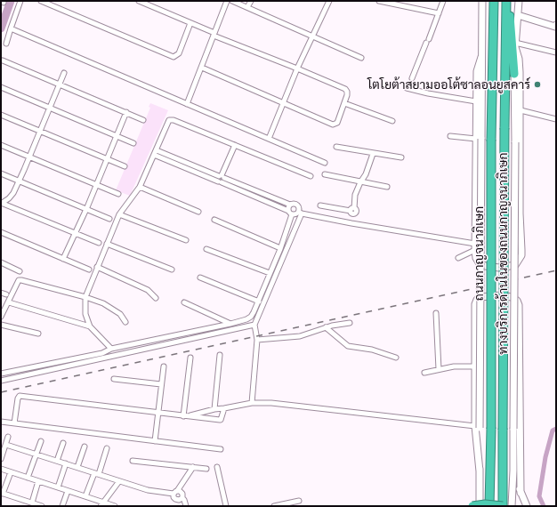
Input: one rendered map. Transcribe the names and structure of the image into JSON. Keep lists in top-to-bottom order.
{
  "streets": {
    "highway": ["ถนนกาญจนาภิเษก"],
    "main road": ["ทางบริการด้านในของถนนกาญจนาภิเษก"]
  },
  "places": ["โตโยต้าสยามออโต้ซาลอนยูสคาร์"]
}
